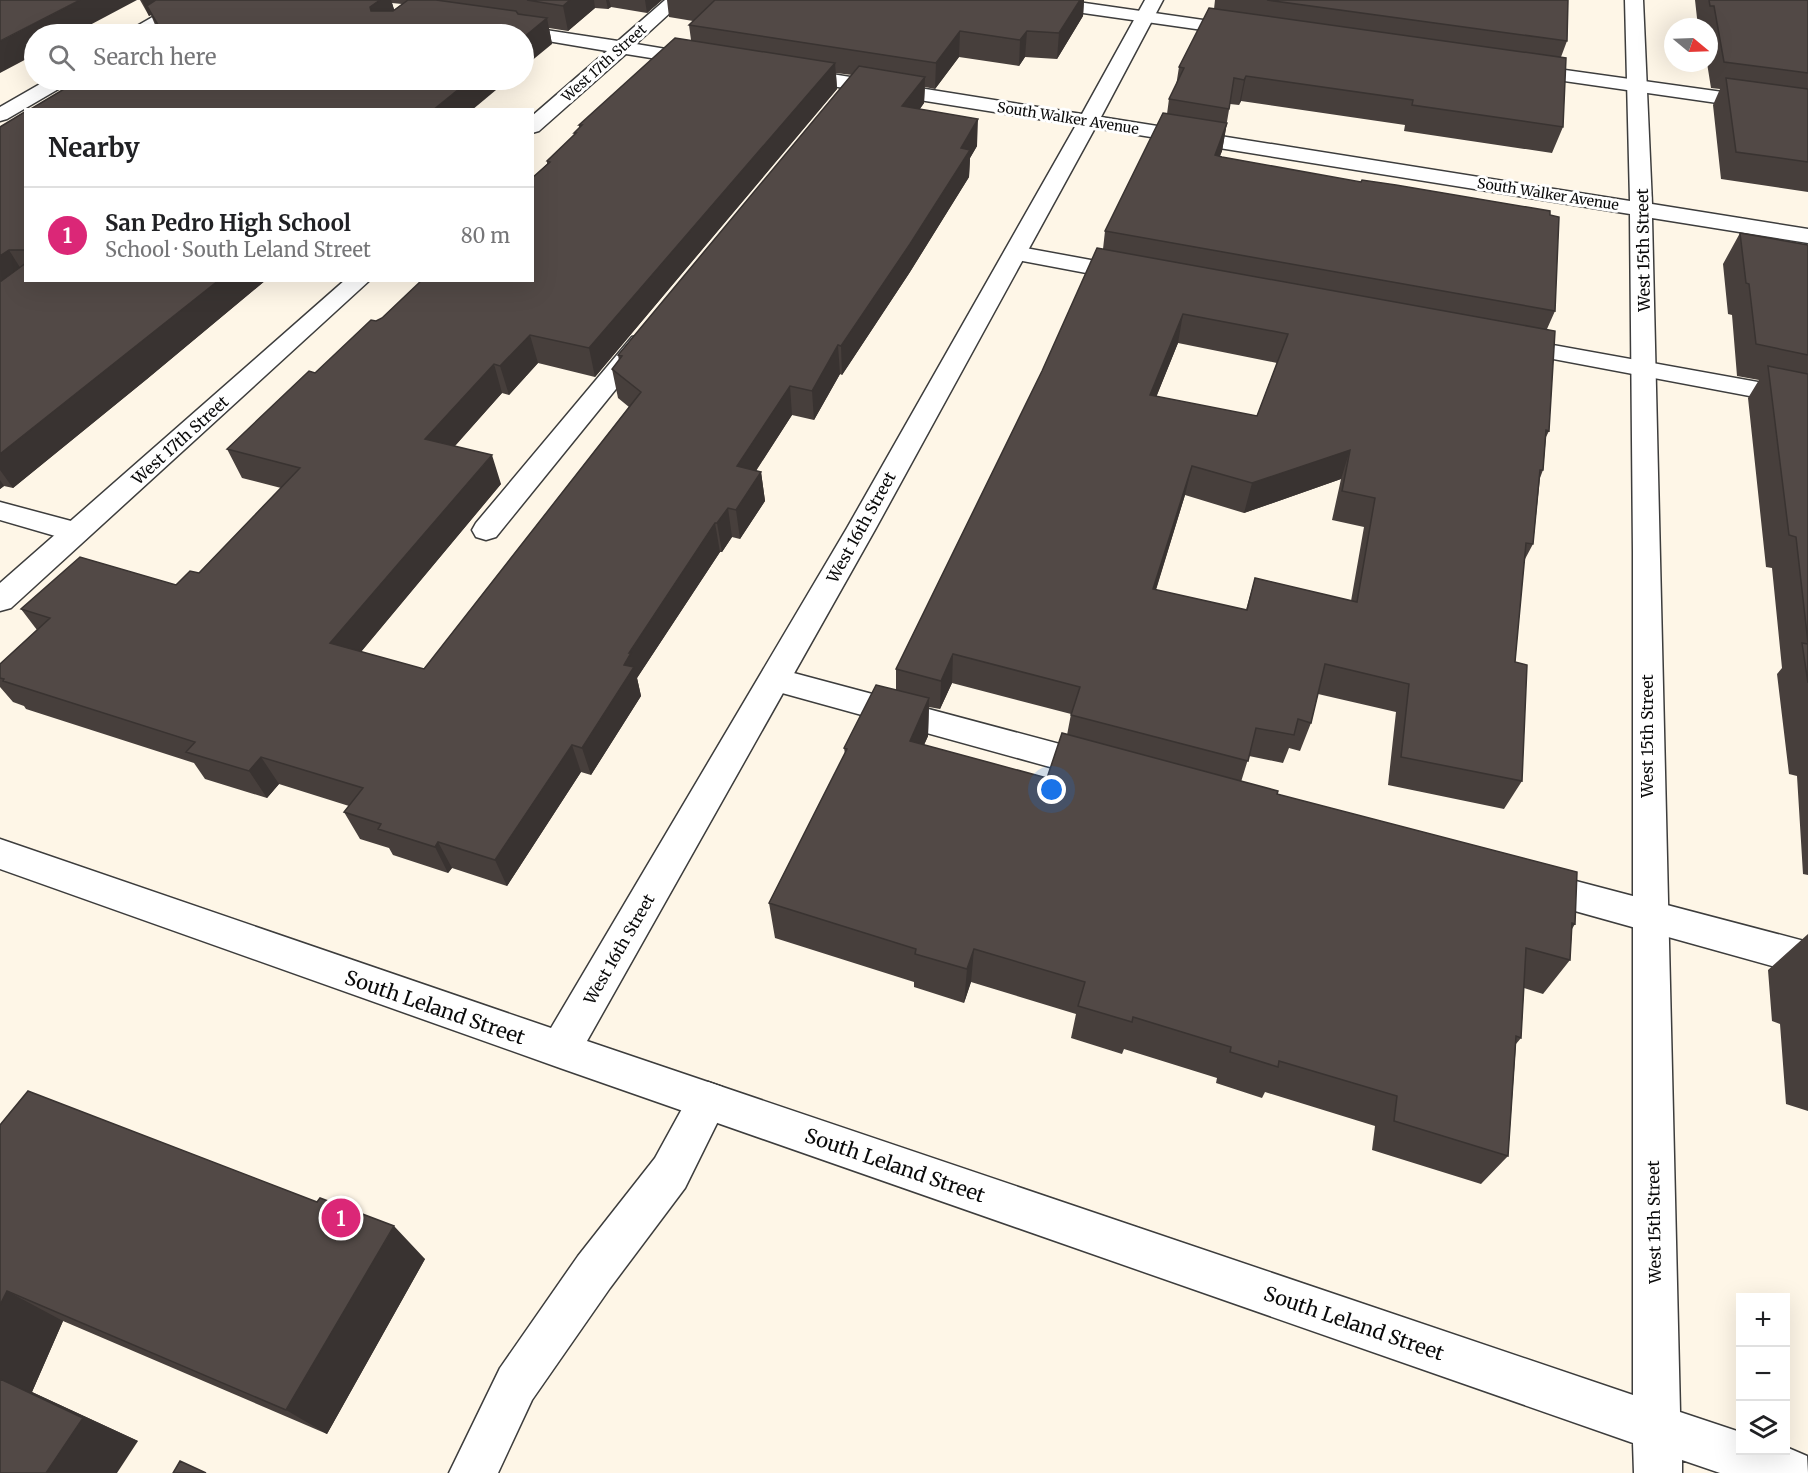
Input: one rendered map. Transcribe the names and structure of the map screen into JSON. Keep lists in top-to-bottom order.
{
  "streets": {
    "street": [
      "West 17th Street",
      "South Walker Avenue",
      "West 15th Street",
      "West 16th Street",
      "South Leland Street"
    ]
  },
  "crossings": [
    ["South Walker Avenue", "West 15th Street"],
    ["South Walker Avenue", "West 16th Street"],
    ["West 15th Street", "South Leland Street"],
    ["West 16th Street", "South Leland Street"]
  ],
  "north": "right",
  "page": {
    "search": "Search here",
    "heading": "Nearby",
    "list": [
      {
        "mark": "1",
        "name": "San Pedro High School",
        "note": "School · South Leland Street",
        "value": "80 m"
      }
    ],
    "pins": "1",
    "map_buttons": ["+", "−"]
  }
}
